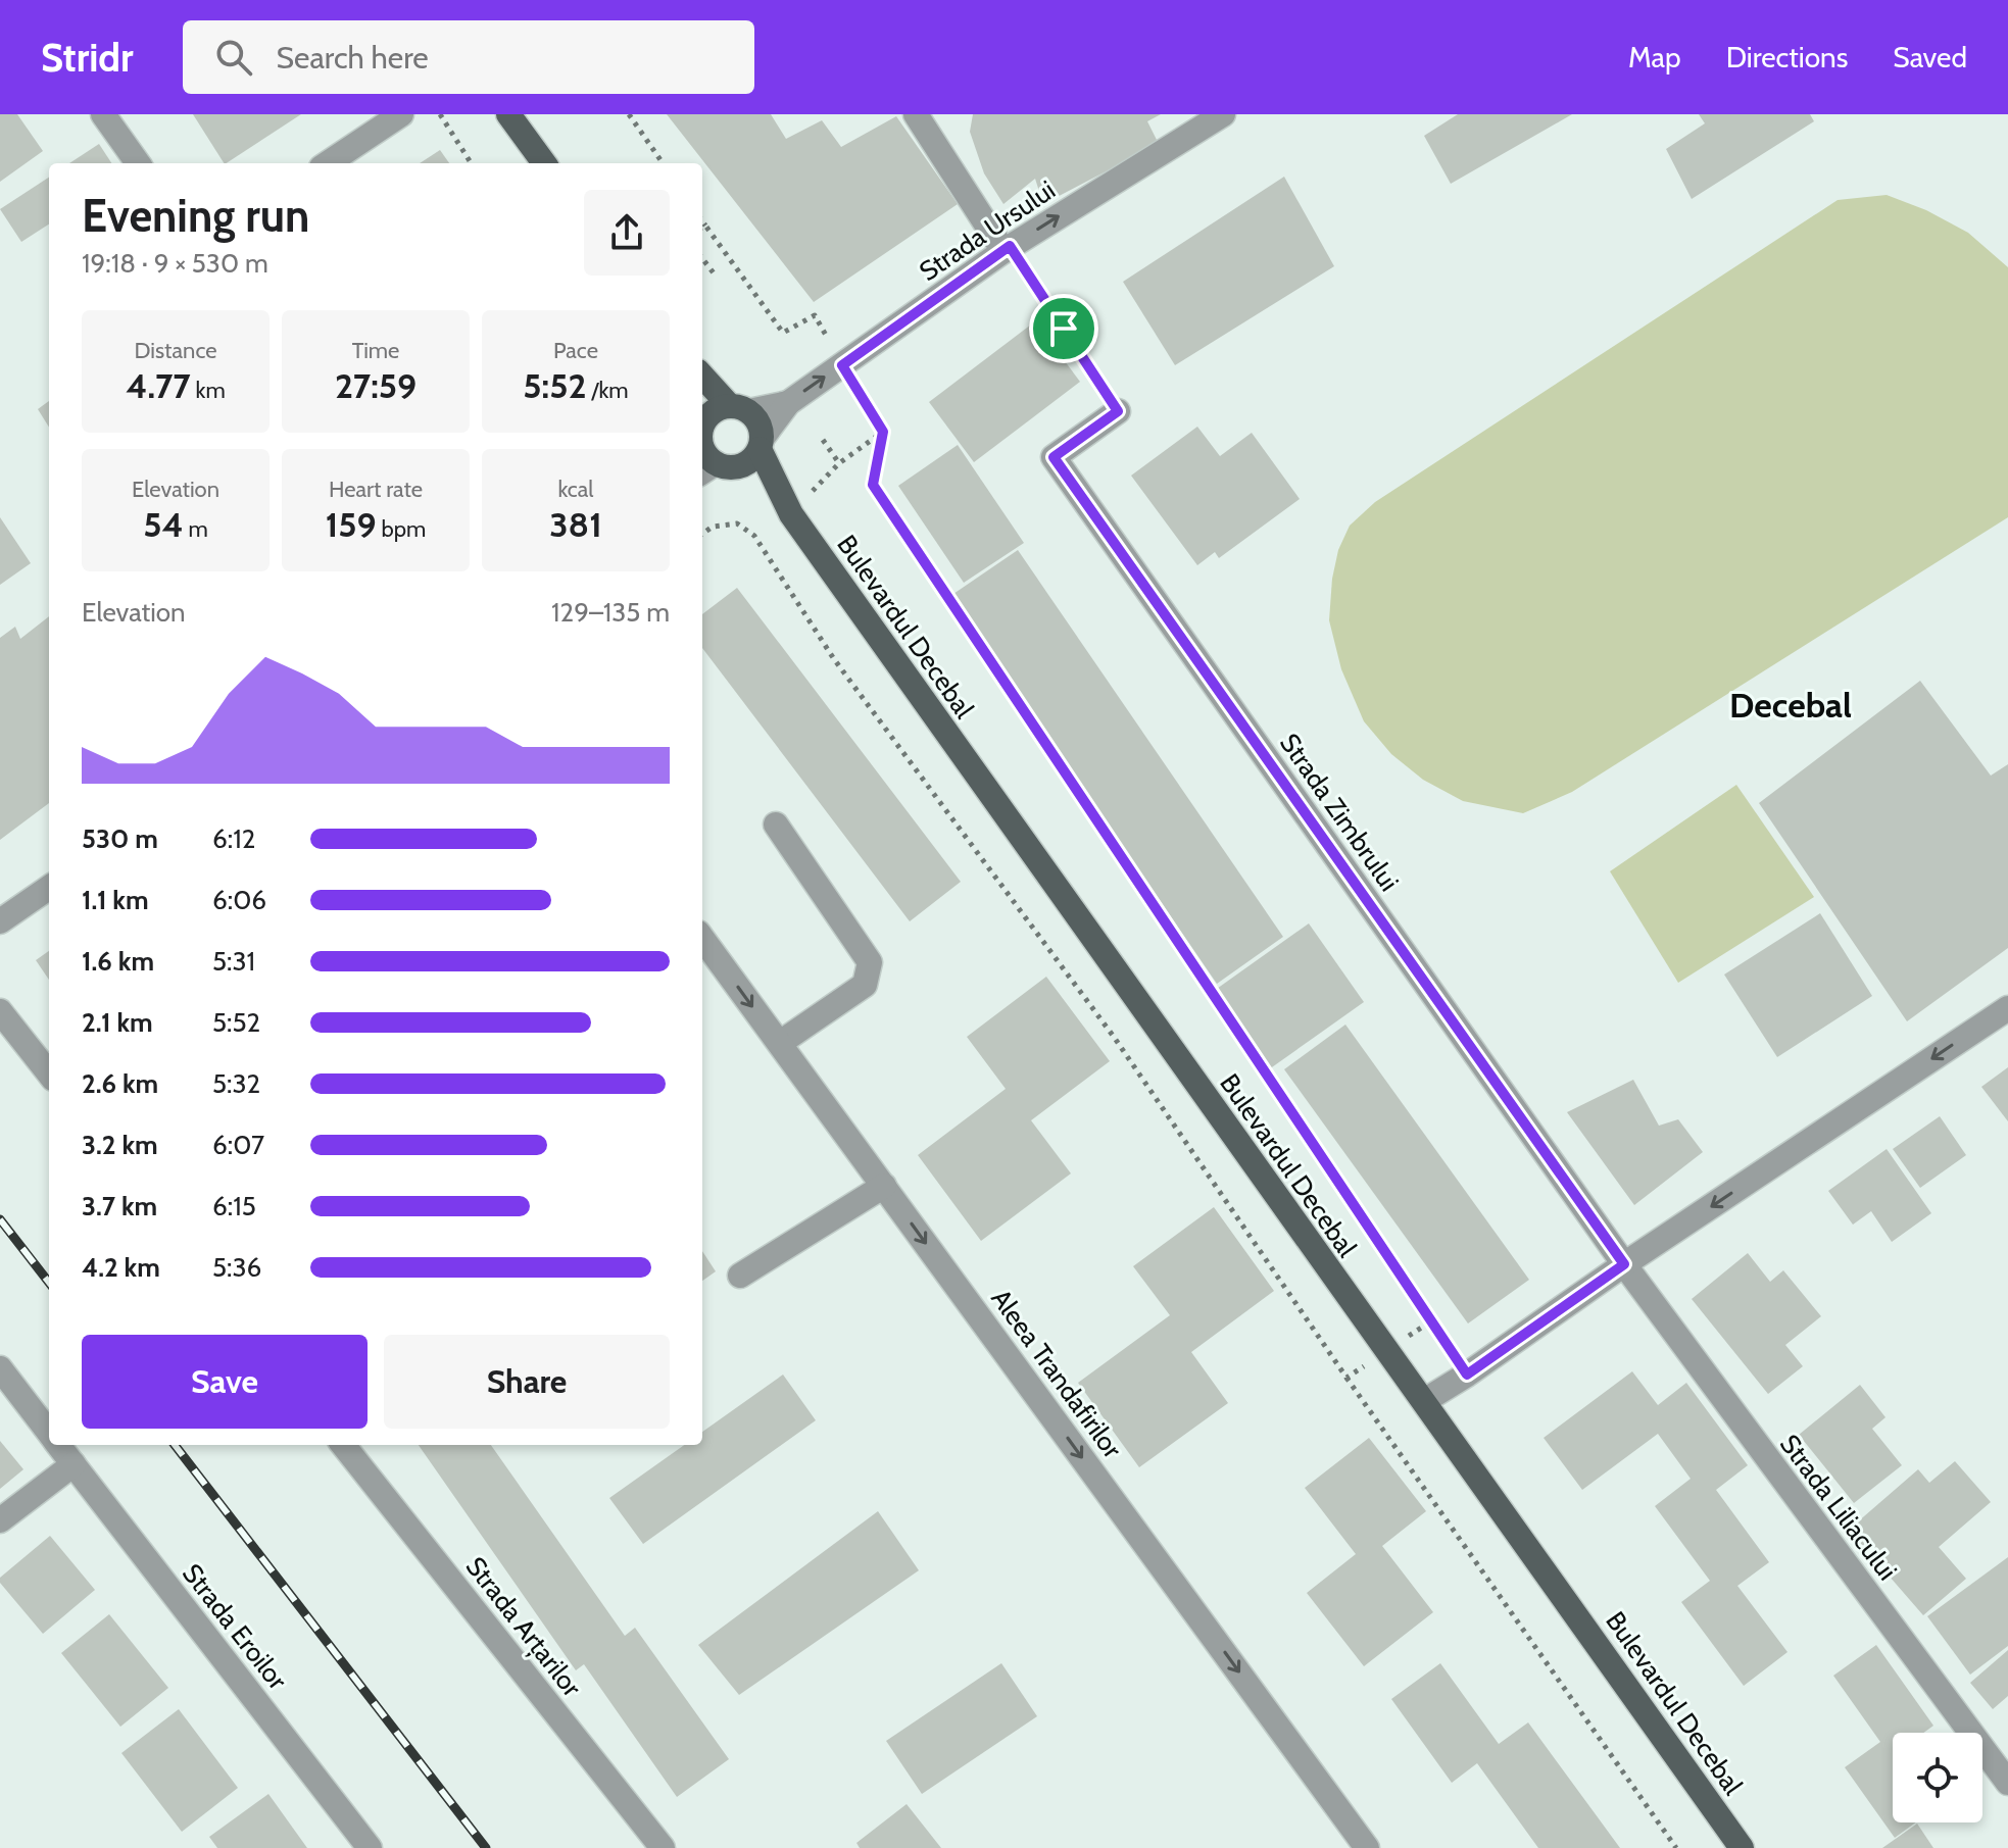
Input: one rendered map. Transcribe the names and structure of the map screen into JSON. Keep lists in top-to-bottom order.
{
  "streets": {
    "main road": ["Bulevardul Decebal"],
    "street": [
      "Strada Ursului",
      "Strada Zimbrului",
      "Aleea Trandafirilor",
      "Strada Liliacului",
      "Strada Eroilor",
      "Strada Arțarilor"
    ]
  },
  "crossings": [
    ["Strada Ursului", "Bulevardul Decebal"],
    ["Strada Zimbrului", "Strada Liliacului"]
  ],
  "one_way": ["Strada Ursului", "Aleea Trandafirilor"],
  "districts": ["Decebal"],
  "page": {
    "header": "Stridr",
    "search": "Search here",
    "nav": ["Map", "Directions", "Saved"],
    "heading": ["Evening run", "19:18 · 9 × 530 m"],
    "stats": [
      ["Distance", "4.77 km"],
      ["Time", "27:59"],
      ["Pace", "5:52 /km"],
      ["Elevation", "54 m"],
      ["Heart rate", "159 bpm"],
      ["kcal", "381"]
    ],
    "chart": ["Elevation", "129–135 m"],
    "list": [
      {
        "name": "530 m",
        "note": "6:12"
      },
      {
        "name": "1.1 km",
        "note": "6:06"
      },
      {
        "name": "1.6 km",
        "note": "5:31"
      },
      {
        "name": "2.1 km",
        "note": "5:52"
      },
      {
        "name": "2.6 km",
        "note": "5:32"
      },
      {
        "name": "3.2 km",
        "note": "6:07"
      },
      {
        "name": "3.7 km",
        "note": "6:15"
      },
      {
        "name": "4.2 km",
        "note": "5:36"
      }
    ],
    "buttons": ["Save", "Share"]
  }
}
